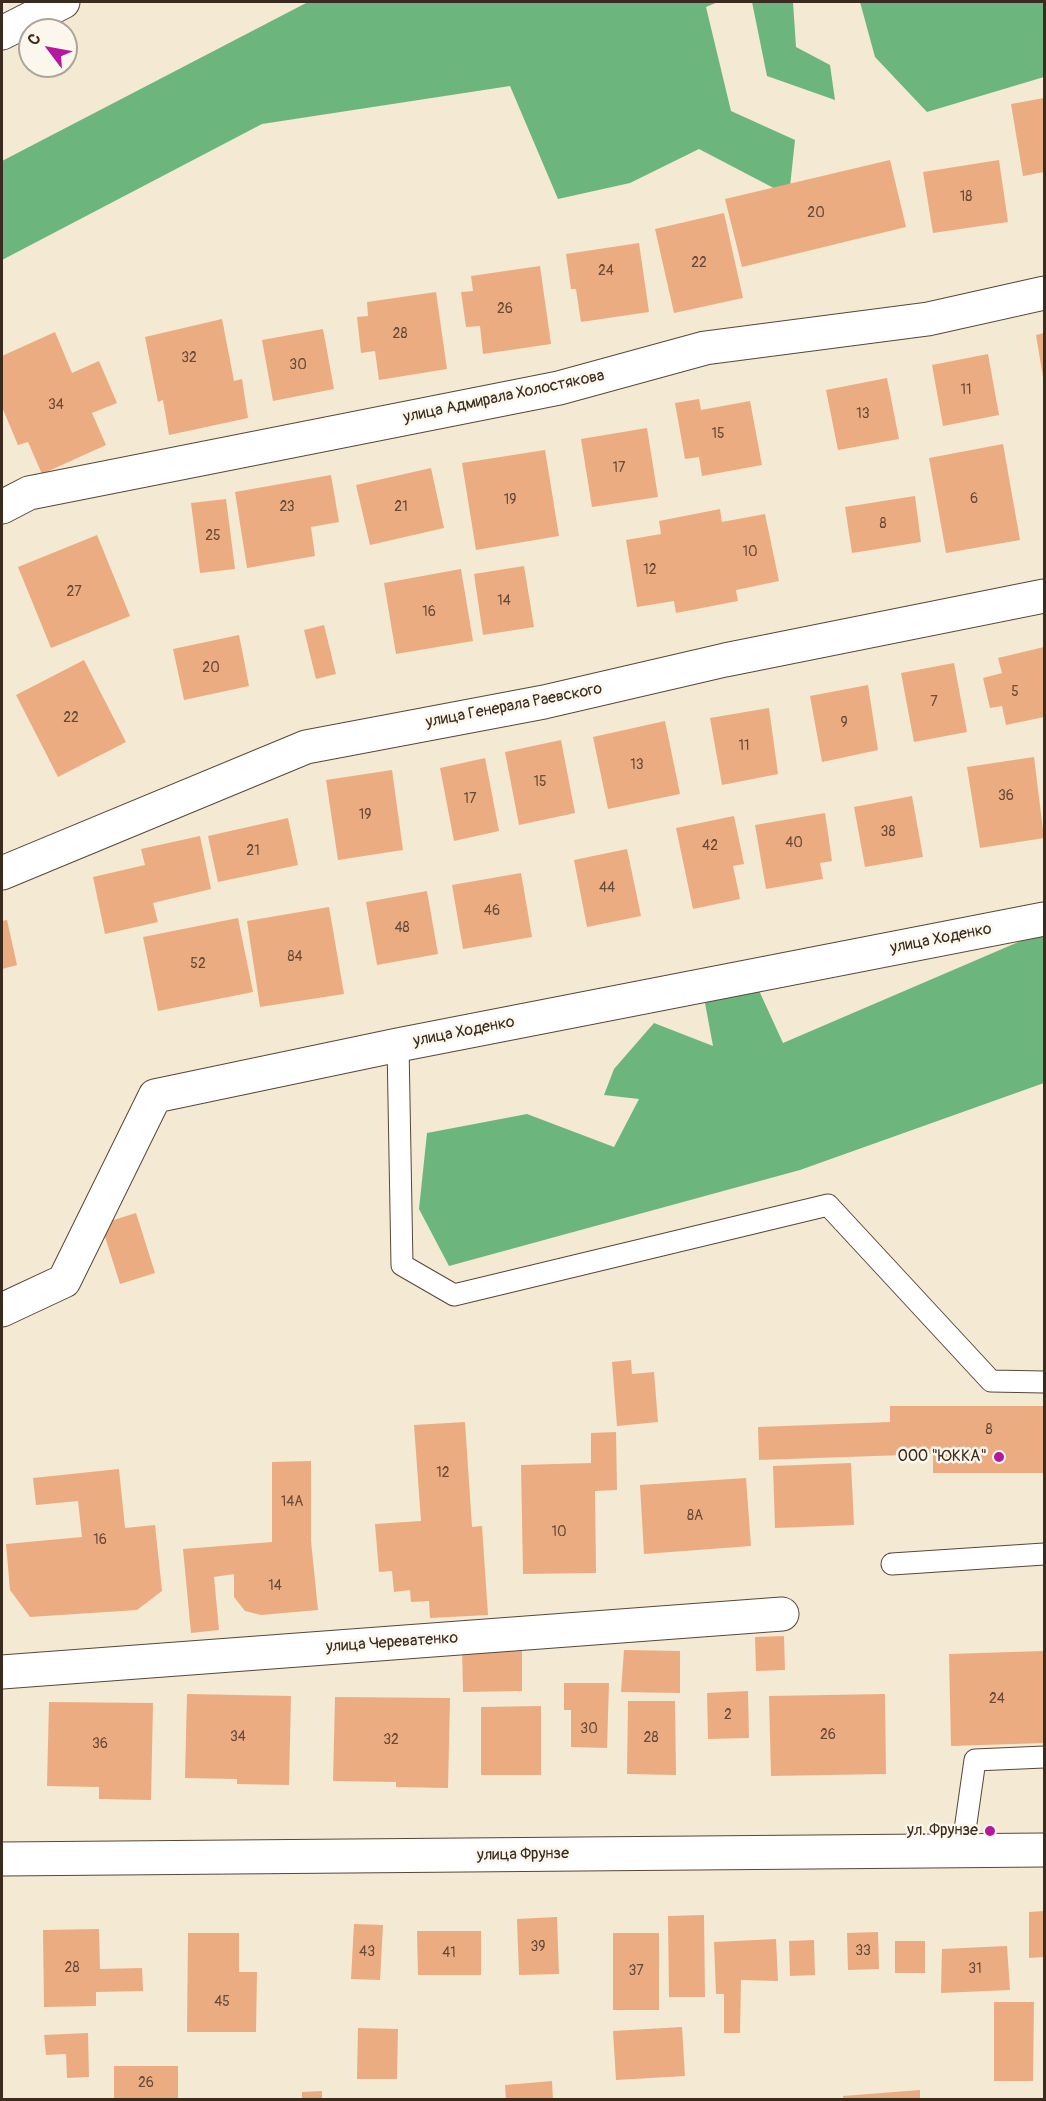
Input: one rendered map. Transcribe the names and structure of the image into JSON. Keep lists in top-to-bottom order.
{
  "streets": {
    "main road": [
      "улица Адмирала Холостякова",
      "улица Генерала Раевского",
      "улица Ходенко",
      "улица Череватенко",
      "улица Фрунзе"
    ]
  },
  "places": ["ООО \"ЮККА\"", "ул. Фрунзе"],
  "house_numbers": [
    "18",
    "20",
    "22",
    "24",
    "26",
    "28",
    "32",
    "30",
    "11",
    "34",
    "13",
    "15",
    "17",
    "6",
    "19",
    "23",
    "21",
    "8",
    "25",
    "10",
    "12",
    "27",
    "14",
    "16",
    "20",
    "5",
    "7",
    "22",
    "9",
    "11",
    "13",
    "15",
    "36",
    "17",
    "19",
    "38",
    "40",
    "42",
    "21",
    "44",
    "46",
    "48",
    "84",
    "52",
    "8",
    "12",
    "14А",
    "8А",
    "10",
    "16",
    "14",
    "24",
    "2",
    "30",
    "26",
    "34",
    "28",
    "32",
    "36",
    "39",
    "33",
    "43",
    "41",
    "28",
    "31",
    "37",
    "45",
    "26"
  ],
  "north": "top left"
}
